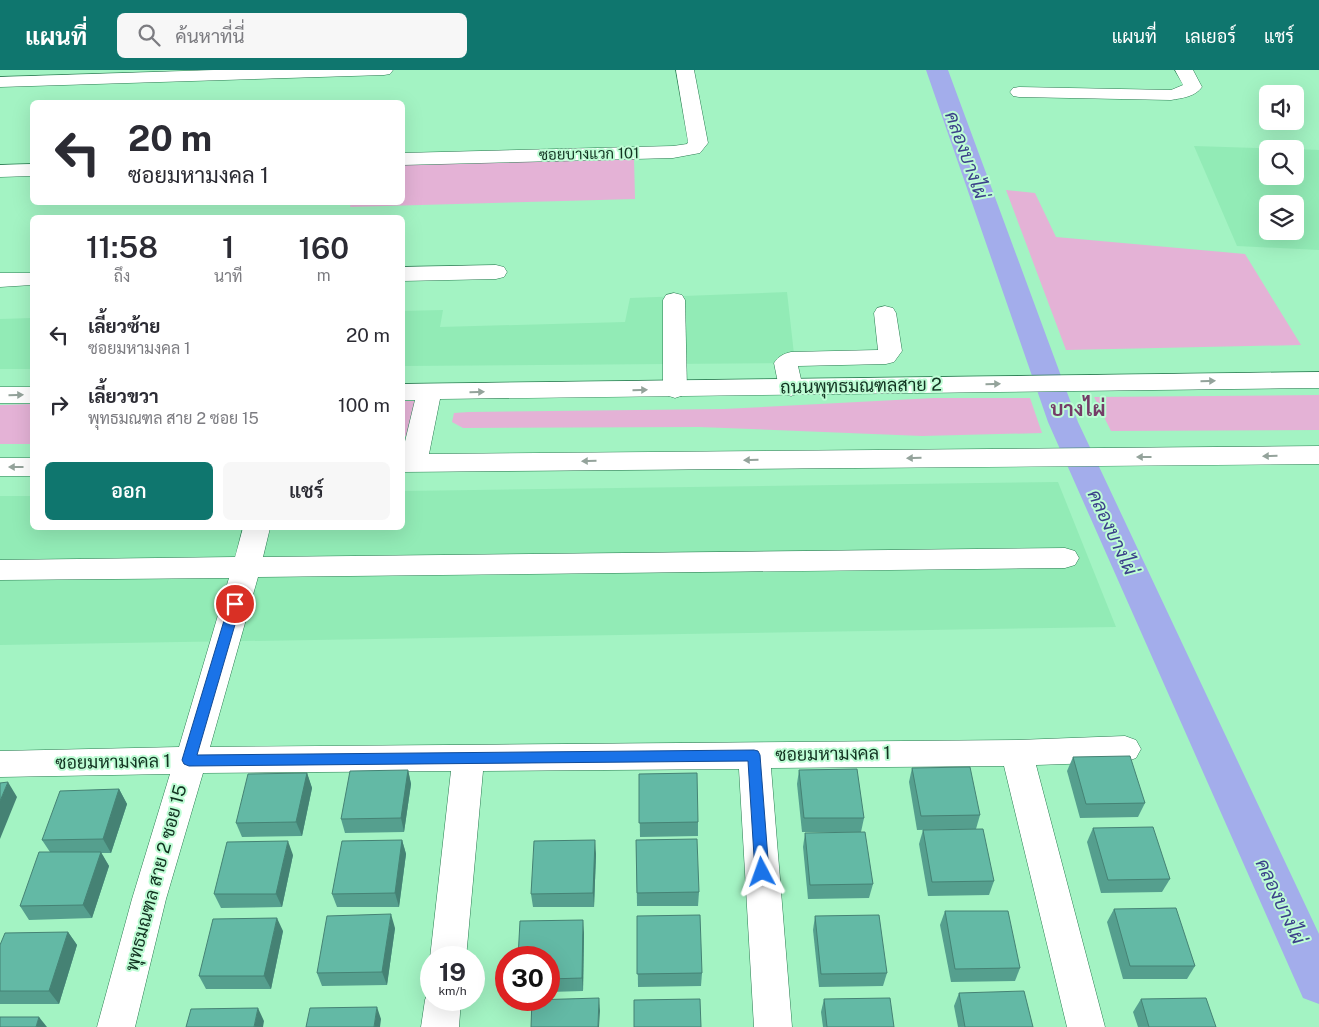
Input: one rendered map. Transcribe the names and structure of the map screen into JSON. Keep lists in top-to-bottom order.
{
  "streets": {
    "street": [
      "ซอยบางแวก 101",
      "ถนนพุทธมณฑลสาย 2",
      "ซอยมหามงคล 1",
      "พุทธมณฑล สาย 2 ซอย 15"
    ]
  },
  "crossings": [
    ["ซอยมหามงคล 1", "พุทธมณฑล สาย 2 ซอย 15"]
  ],
  "districts": ["บางไผ่"],
  "water": ["คลองบางไผ่"],
  "page": {
    "header": "แผนที่",
    "search": "ค้นหาที่นี่",
    "nav": ["แผนที่", "เลเยอร์", "แชร์"],
    "turn": ["20 m", "ซอยมหามงคล 1"],
    "eta": [
      "11:58",
      "ถึง",
      "1",
      "นาที",
      "160",
      "m"
    ],
    "list": [
      {
        "name": "เลี้ยวซ้าย",
        "note": "ซอยมหามงคล 1",
        "value": "20 m"
      },
      {
        "name": "เลี้ยวขวา",
        "note": "พุทธมณฑล สาย 2 ซอย 15",
        "value": "100 m"
      }
    ],
    "buttons": ["ออก", "แชร์"],
    "speed": "19 km/h",
    "limit": "30"
  }
}
